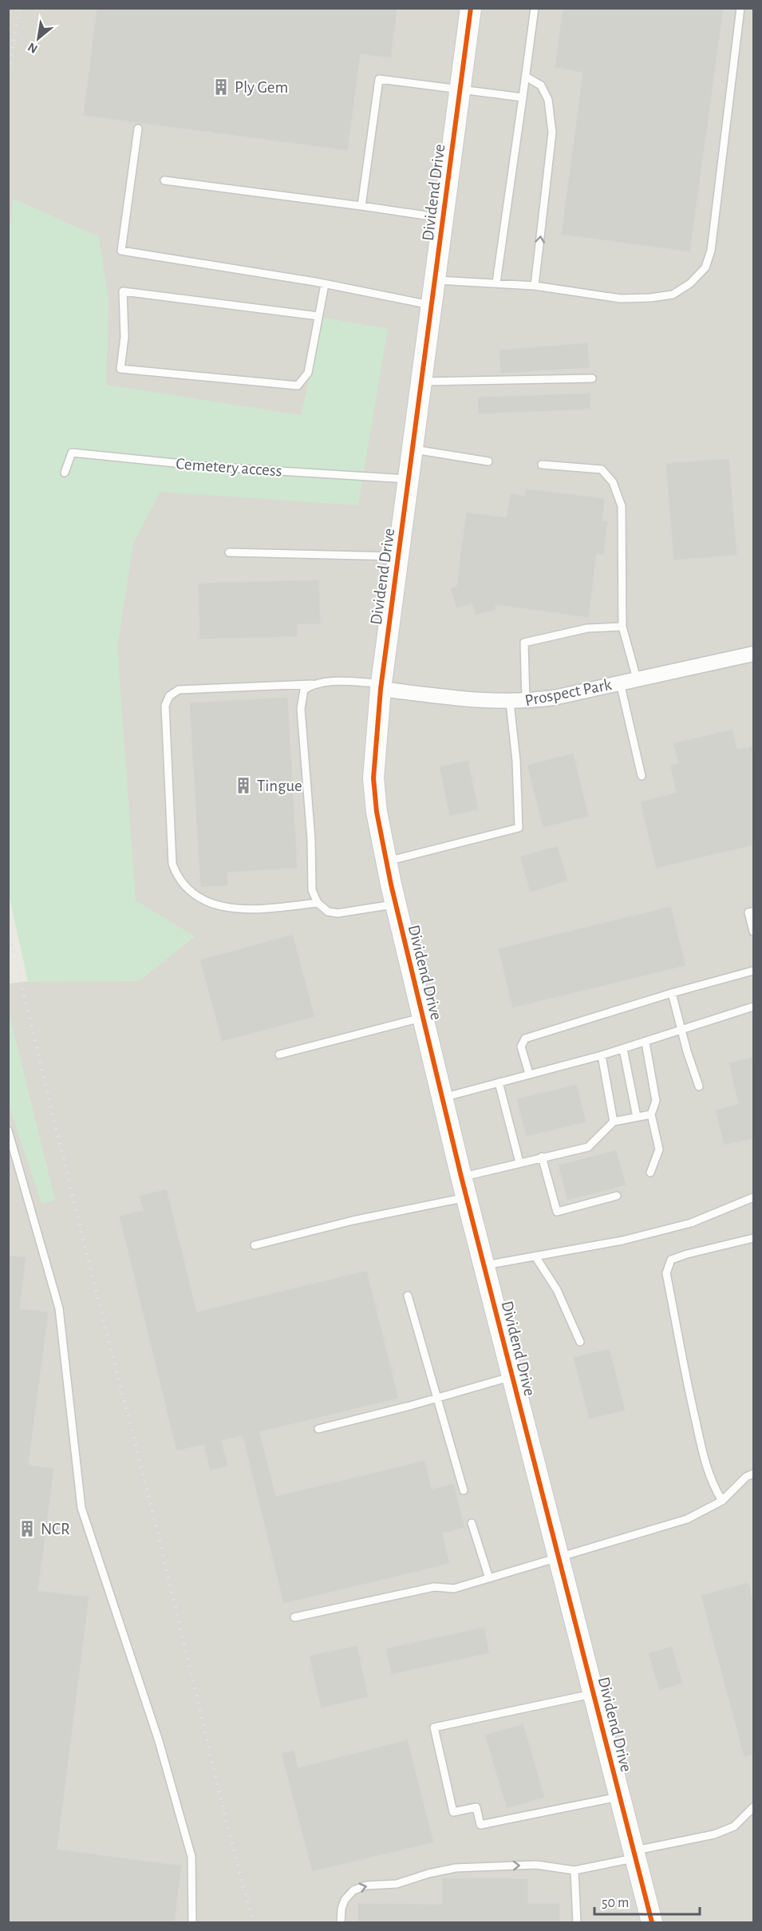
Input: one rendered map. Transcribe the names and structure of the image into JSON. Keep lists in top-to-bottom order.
{
  "streets": {
    "street": ["Dividend Drive", "Prospect Park"],
    "lane": ["Cemetery access"]
  },
  "crossings": [
    ["Dividend Drive", "Cemetery access"],
    ["Dividend Drive", "Prospect Park"]
  ],
  "places": {
    "building": ["Ply Gem", "Tingue", "NCR"]
  },
  "scale_bar": "50 m",
  "north": "bottom left"
}
